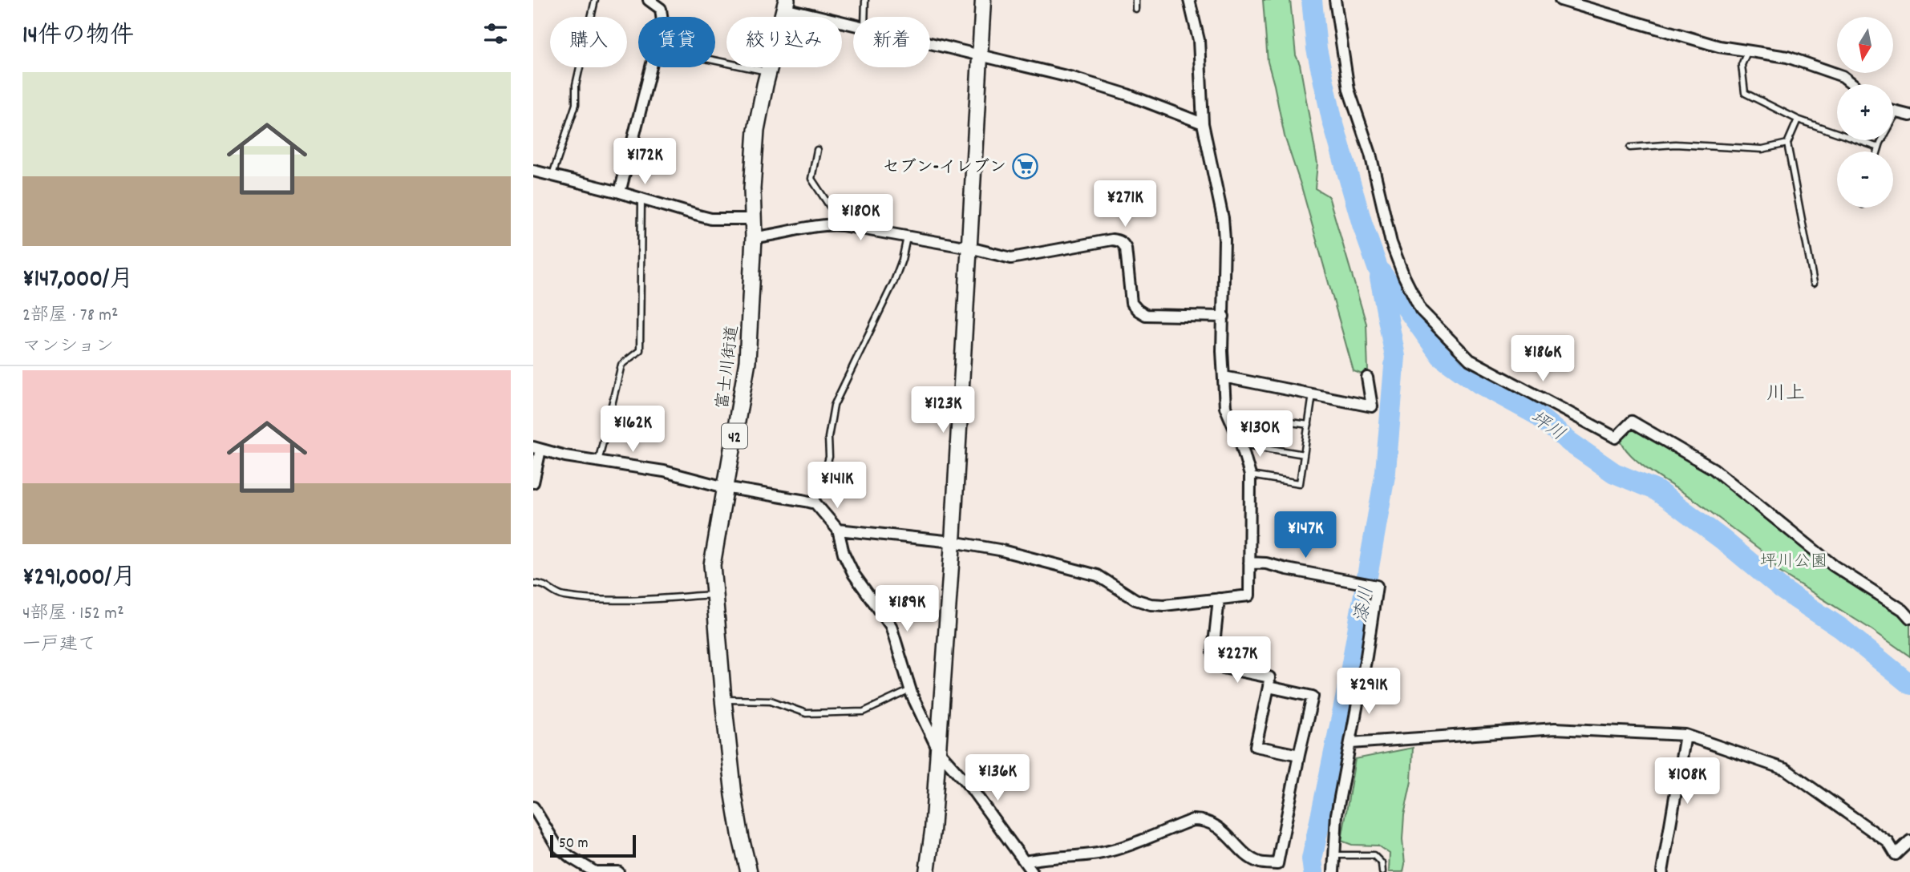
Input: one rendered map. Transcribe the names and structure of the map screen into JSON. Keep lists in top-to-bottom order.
{
  "streets": {
    "main road": ["富士川街道", "42"]
  },
  "districts": ["川上"],
  "water": ["坪川", "漆川"],
  "parks": ["坪川公園"],
  "places": {
    "supermarket": ["セブン-イレブン"]
  },
  "scale_bar": "50 m",
  "north": "bottom",
  "page": {
    "heading": "14件の物件",
    "map_buttons": ["+", "−"],
    "chip": [
      "購入",
      "賃貸",
      "絞り込み",
      "新着"
    ],
    "list": [
      {
        "name": "¥147,000/月",
        "note": "2部屋 · 78 m² · マンション"
      },
      {
        "name": "¥291,000/月",
        "note": "4部屋 · 152 m² · 一戸建て"
      }
    ],
    "price": [
      "¥172K",
      "¥271K",
      "¥180K",
      "¥186K",
      "¥123K",
      "¥162K",
      "¥130K",
      "¥141K",
      "¥147K",
      "¥189K",
      "¥227K",
      "¥291K",
      "¥136K",
      "¥108K"
    ],
    "scale": "50 m"
  }
}
